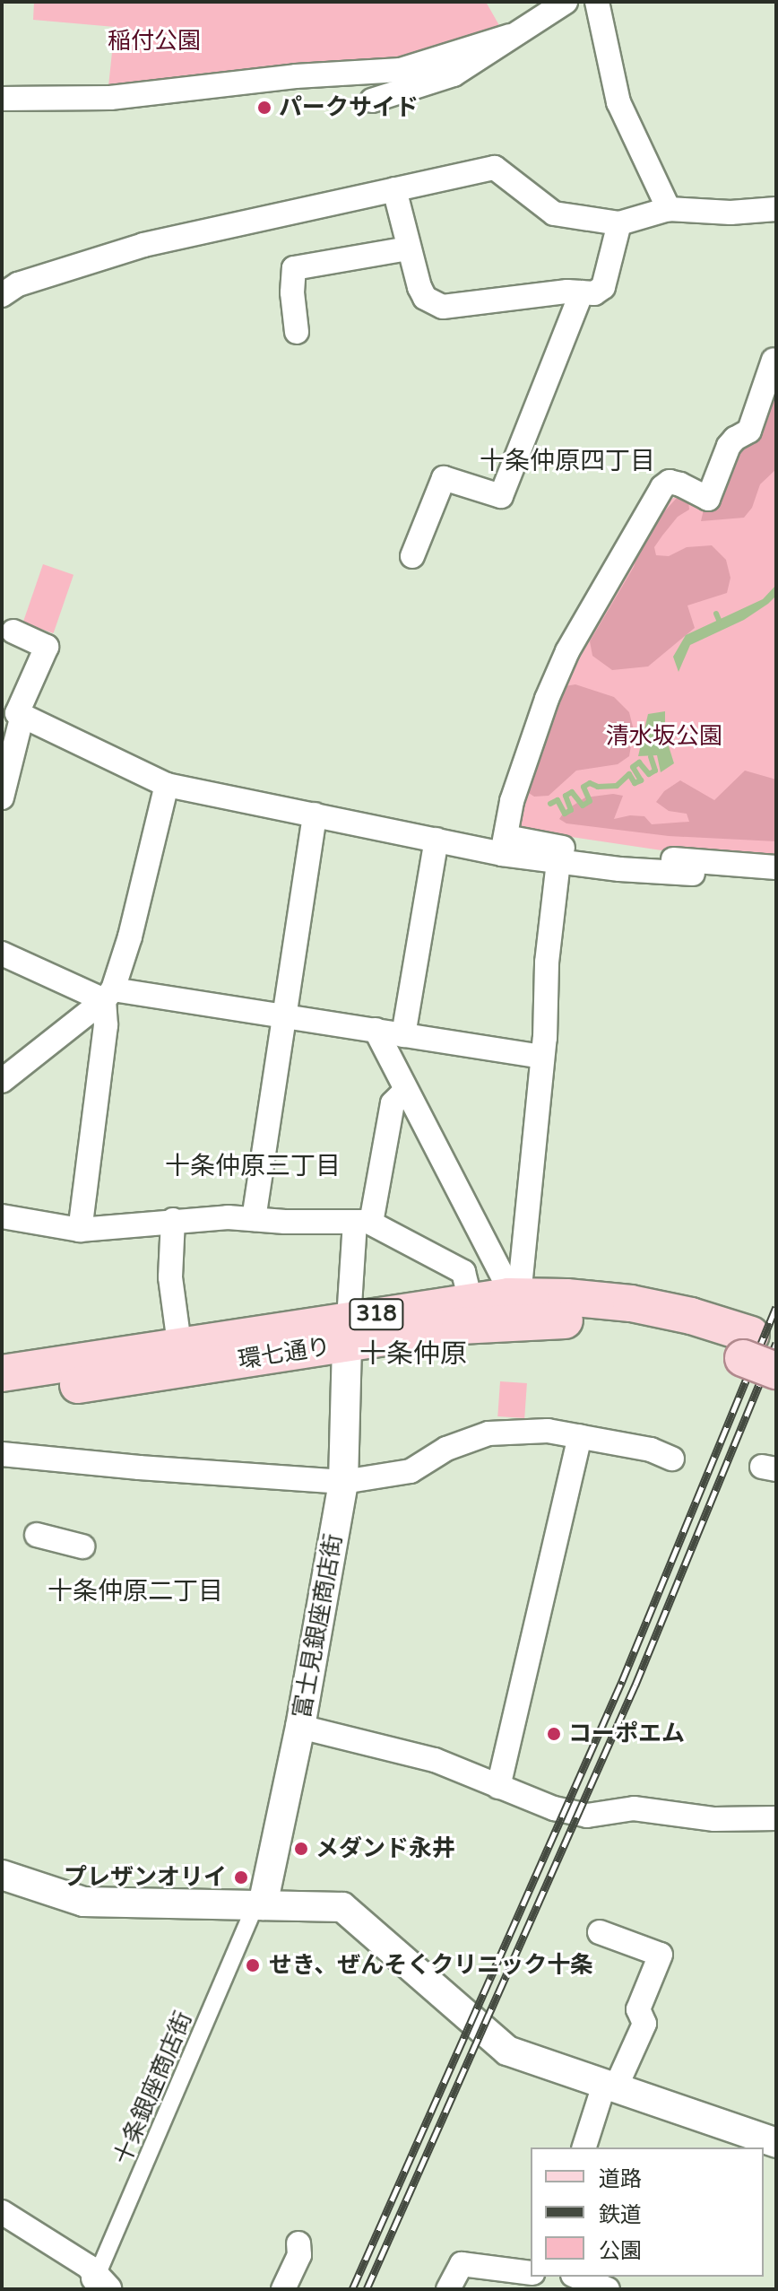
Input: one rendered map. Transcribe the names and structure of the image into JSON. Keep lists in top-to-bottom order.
{
  "streets": {
    "main road": ["318", "環七通り"],
    "street": ["富士見銀座商店街", "十条銀座商店街"]
  },
  "crossings": [
    ["環七通り", "富士見銀座商店街"],
    ["富士見銀座商店街", "十条銀座商店街"]
  ],
  "districts": [
    "十条仲原四丁目",
    "十条仲原三丁目",
    "十条仲原",
    "十条仲原二丁目"
  ],
  "parks": ["稲付公園", "清水坂公園"],
  "places": [
    "パークサイド",
    "コーポエム",
    "メダンド永井",
    "プレザンオリイ",
    "せき、ぜんそくクリニック十条"
  ],
  "legend": ["道路", "鉄道", "公園"]
}
